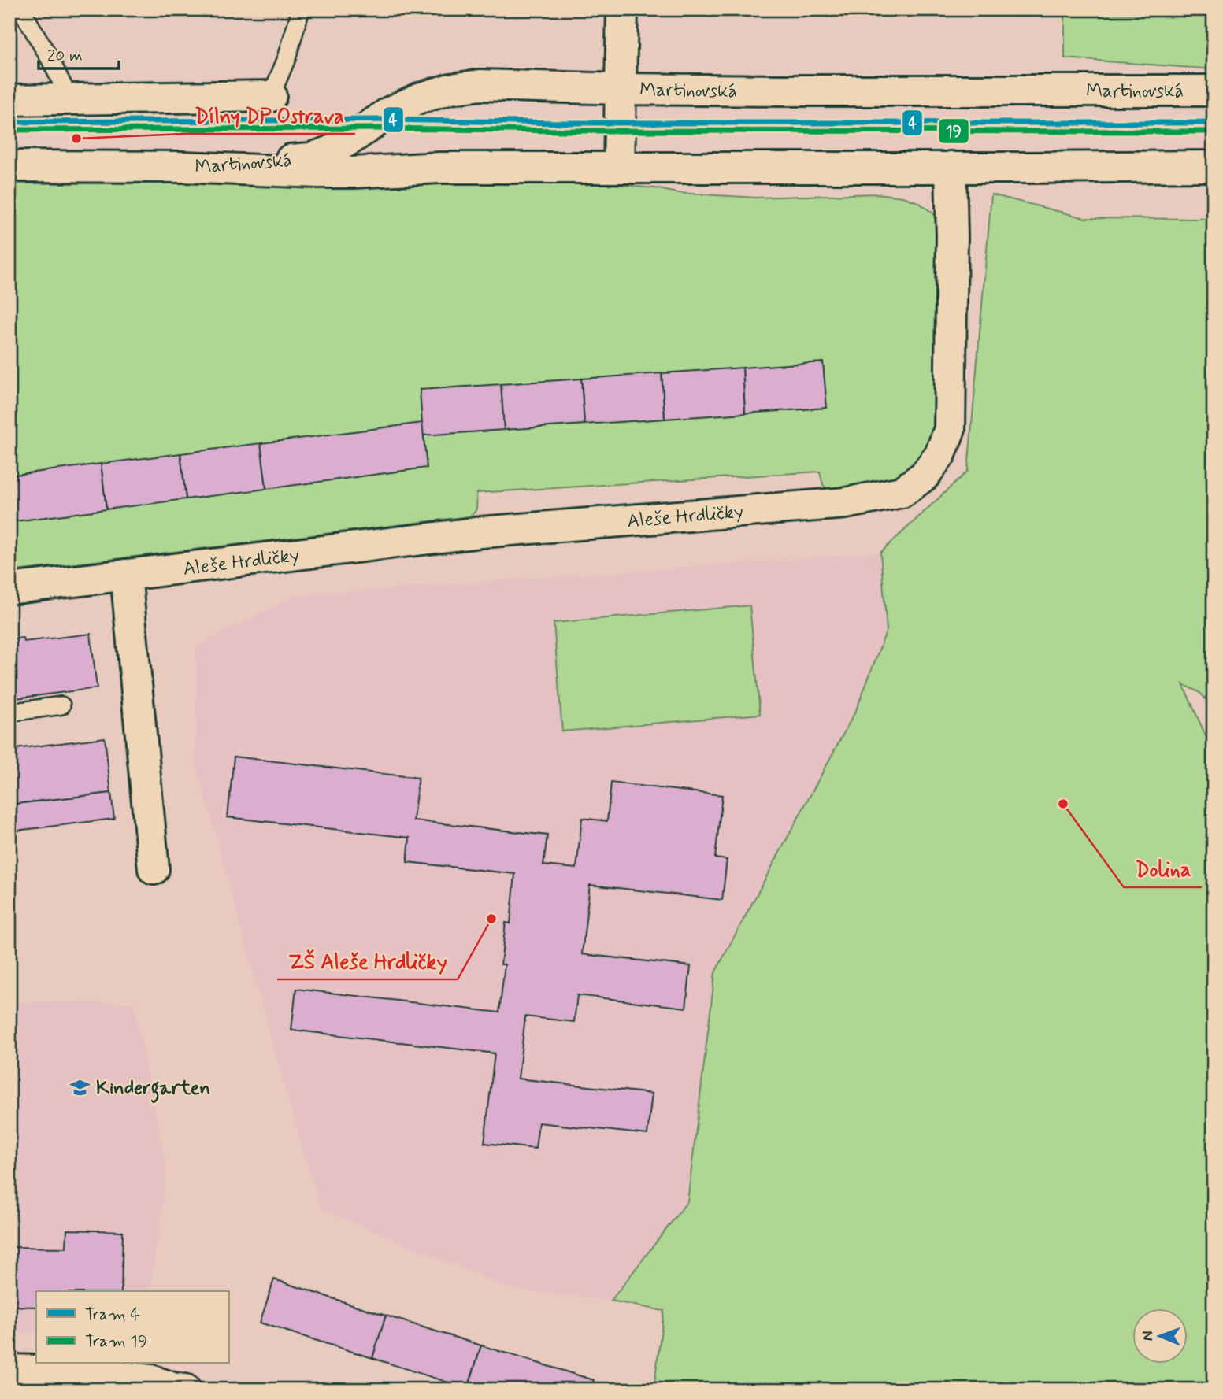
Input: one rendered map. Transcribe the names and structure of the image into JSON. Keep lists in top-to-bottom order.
{
  "streets": {
    "street": ["Martinovská", "Aleše Hrdličky"]
  },
  "crossings": [
    ["Martinovská", "Aleše Hrdličky"]
  ],
  "places": {
    "other": ["Dílny DP Ostrava", "Dolina", "ZŠ Aleše Hrdličky"],
    "school or university": ["Kindergarten"]
  },
  "lines": ["tram line 4", "tram line 19"],
  "legend": ["Tram 4", "Tram 19"],
  "scale_bar": "20 m",
  "north": "left"
}
